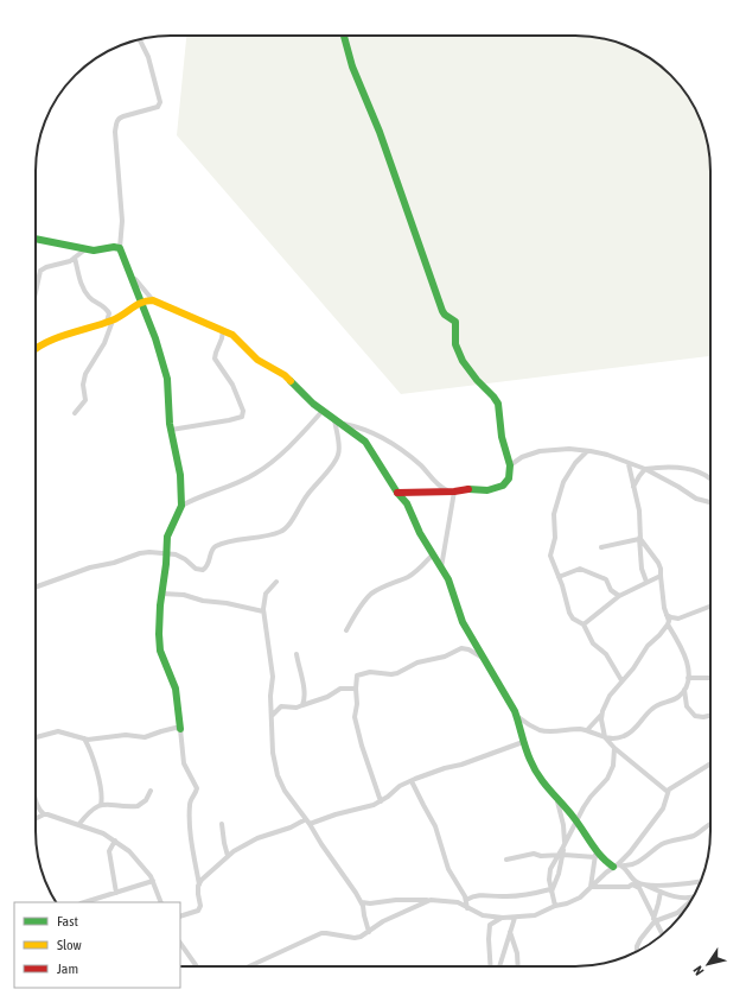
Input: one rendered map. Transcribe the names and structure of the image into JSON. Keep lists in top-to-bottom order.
{
  "legend": ["Fast", "Slow", "Jam"],
  "north": "bottom left"
}
